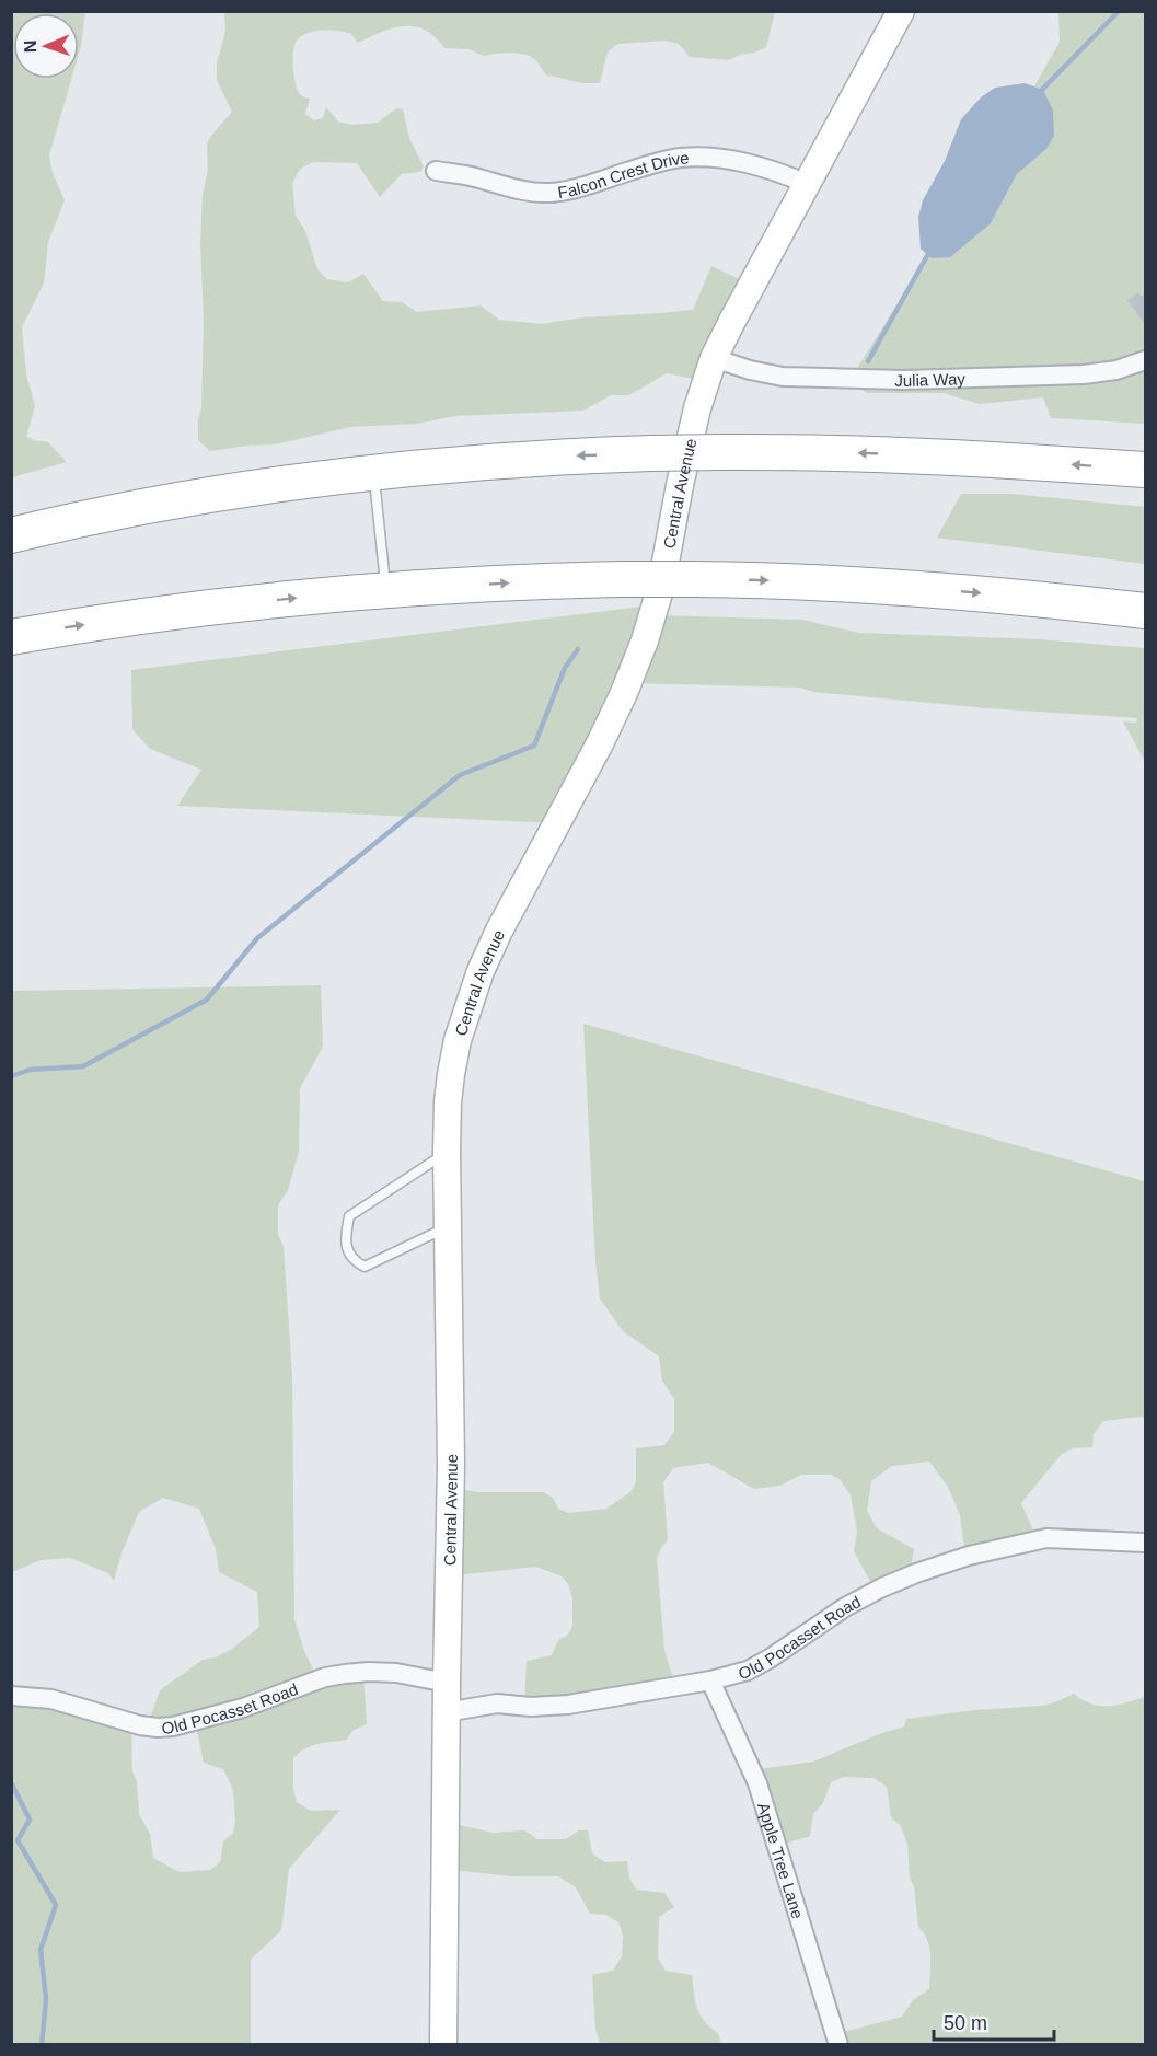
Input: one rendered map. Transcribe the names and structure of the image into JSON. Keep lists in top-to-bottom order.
{
  "streets": {
    "street": [
      "Falcon Crest Drive",
      "Julia Way",
      "Central Avenue",
      "Old Pocasset Road",
      "Apple Tree Lane"
    ]
  },
  "crossings": [
    ["Falcon Crest Drive", "Central Avenue"],
    ["Julia Way", "Central Avenue"],
    ["Central Avenue", "Old Pocasset Road"],
    ["Old Pocasset Road", "Apple Tree Lane"]
  ],
  "scale_bar": "50 m",
  "north": "left"
}
